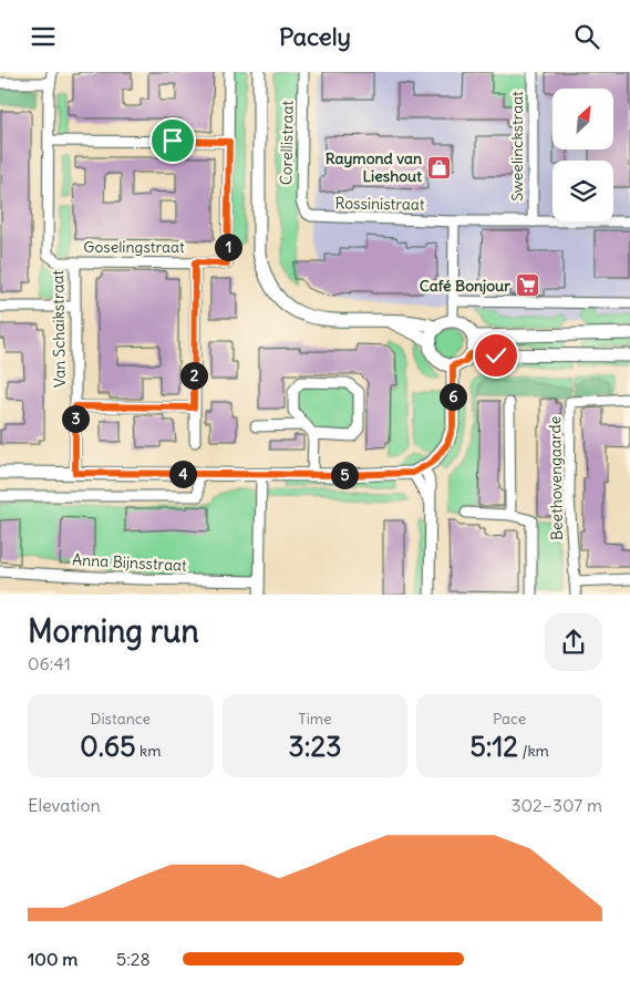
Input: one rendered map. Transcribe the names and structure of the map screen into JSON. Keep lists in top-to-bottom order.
{
  "streets": {
    "street": [
      "Corellistraat",
      "Sweelinckstraat",
      "Rossinistraat",
      "Goselingstraat",
      "Van Schaikstraat",
      "Beethovengaarde",
      "Anna Bijnsstraat"
    ]
  },
  "crossings": [
    ["Corellistraat", "Rossinistraat"],
    ["Sweelinckstraat", "Rossinistraat"],
    ["Goselingstraat", "Van Schaikstraat"]
  ],
  "places": {
    "shop": ["Raymond van Lieshout"],
    "supermarket": ["Café Bonjour"]
  },
  "north": "top right",
  "page": {
    "header": "Pacely",
    "pins": [
      "1",
      "2",
      "6",
      "3",
      "4",
      "5"
    ],
    "heading": ["Morning run", "06:41"],
    "stats": [
      ["Distance", "0.65 km"],
      ["Time", "3:23"],
      ["Pace", "5:12 /km"]
    ],
    "chart": ["Elevation", "302–307 m"],
    "list": [
      {
        "name": "100 m",
        "note": "5:28"
      }
    ]
  }
}
